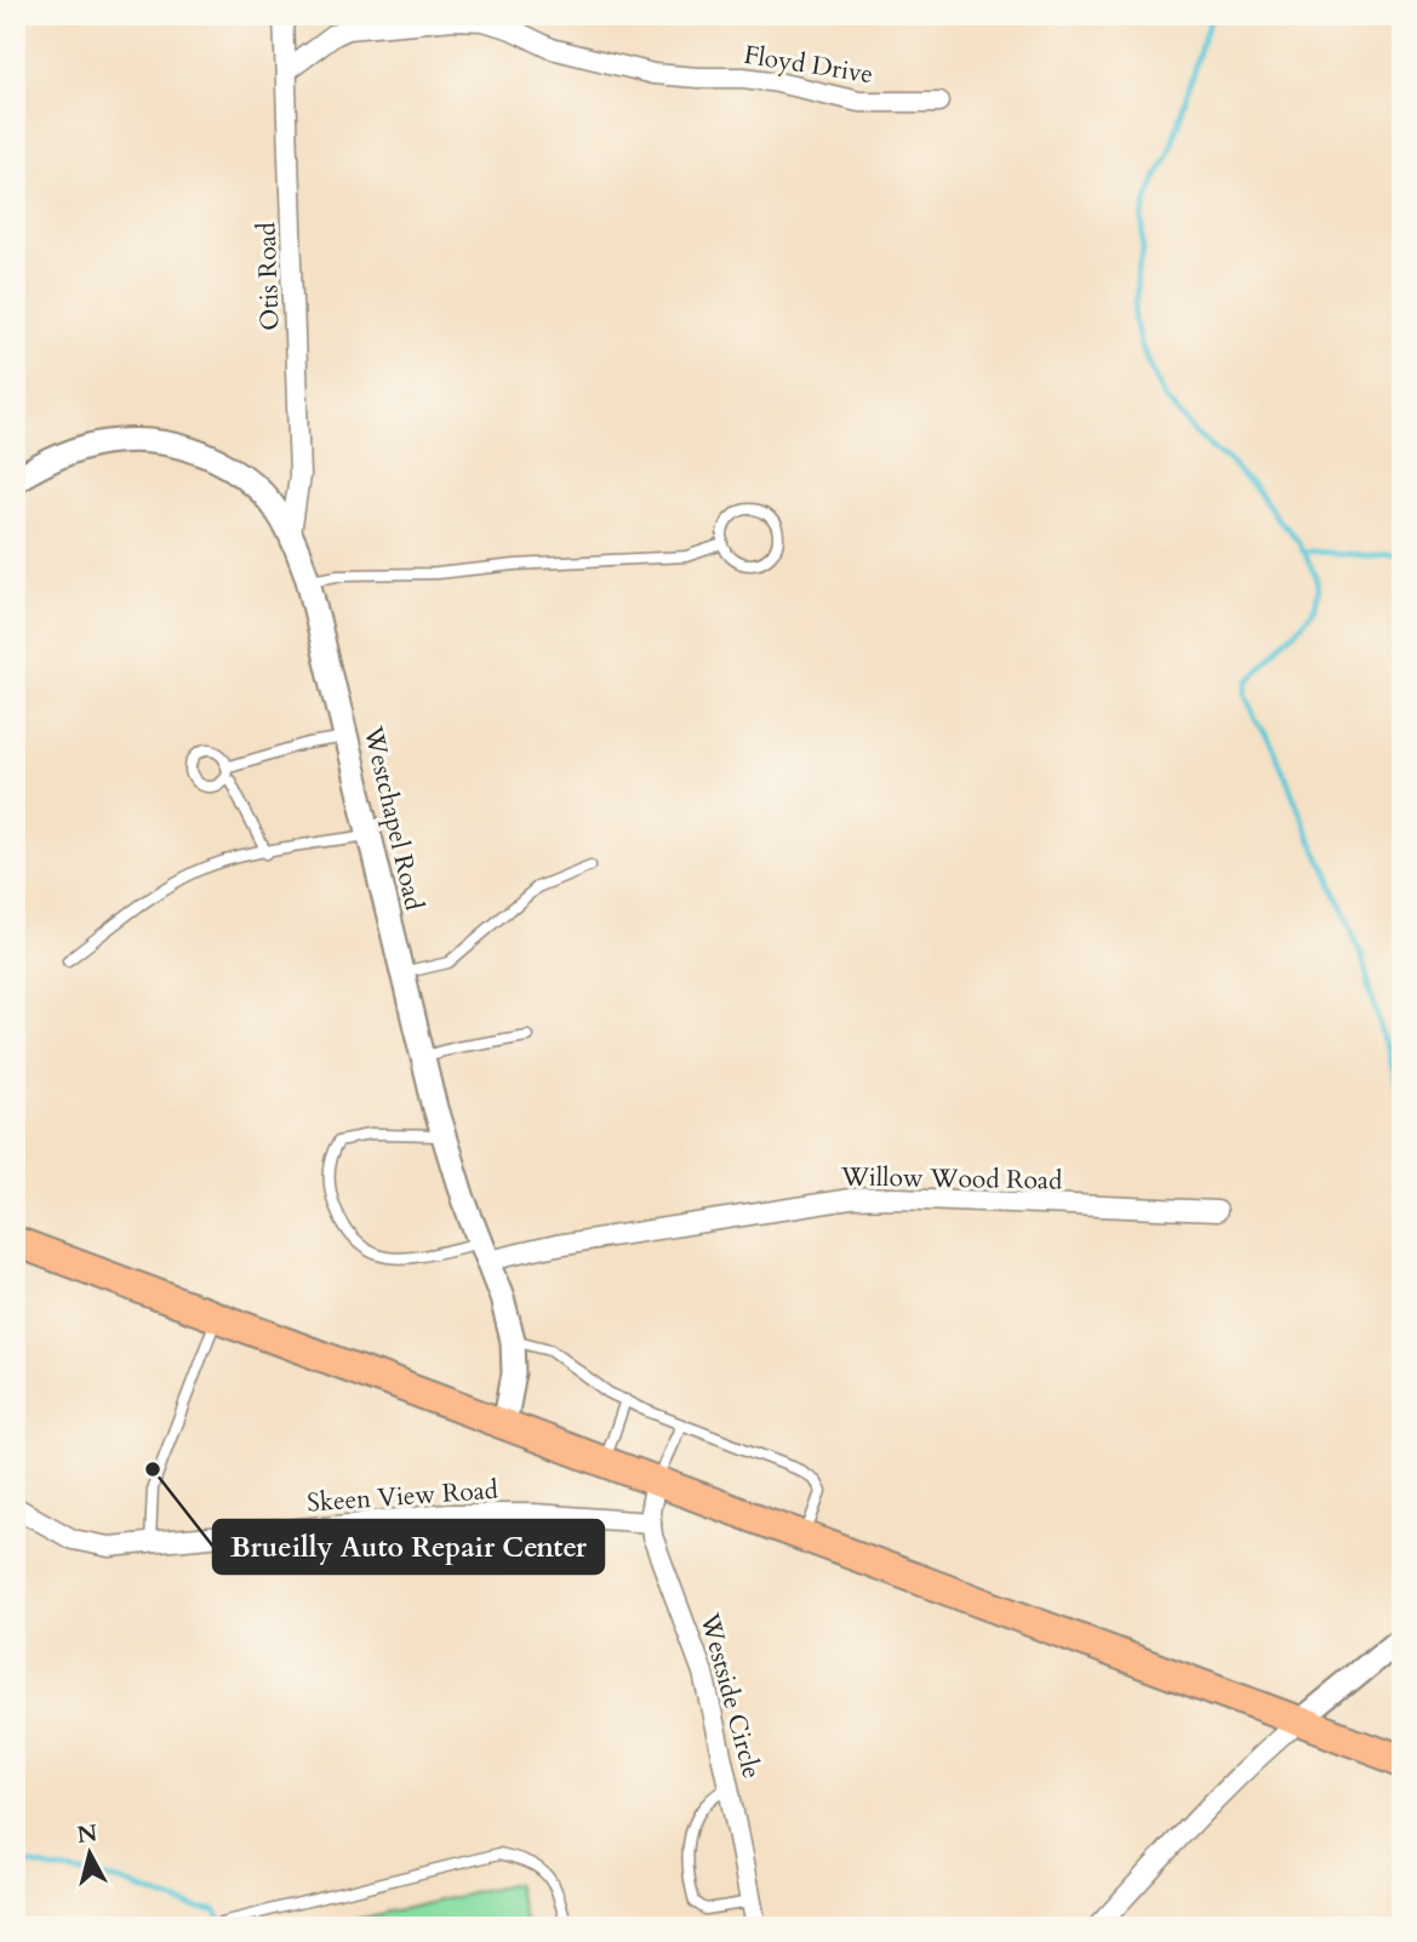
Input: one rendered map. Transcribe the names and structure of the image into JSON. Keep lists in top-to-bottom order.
{
  "streets": {
    "street": [
      "Floyd Drive",
      "Otis Road",
      "Westchapel Road",
      "Willow Wood Road",
      "Skeen View Road",
      "Westside Circle"
    ]
  },
  "crossings": [
    ["Floyd Drive", "Otis Road"],
    ["Otis Road", "Westchapel Road"],
    ["Westchapel Road", "Willow Wood Road"],
    ["Skeen View Road", "Westside Circle"]
  ],
  "places": ["Brueilly Auto Repair Center"],
  "north": "top"
}
